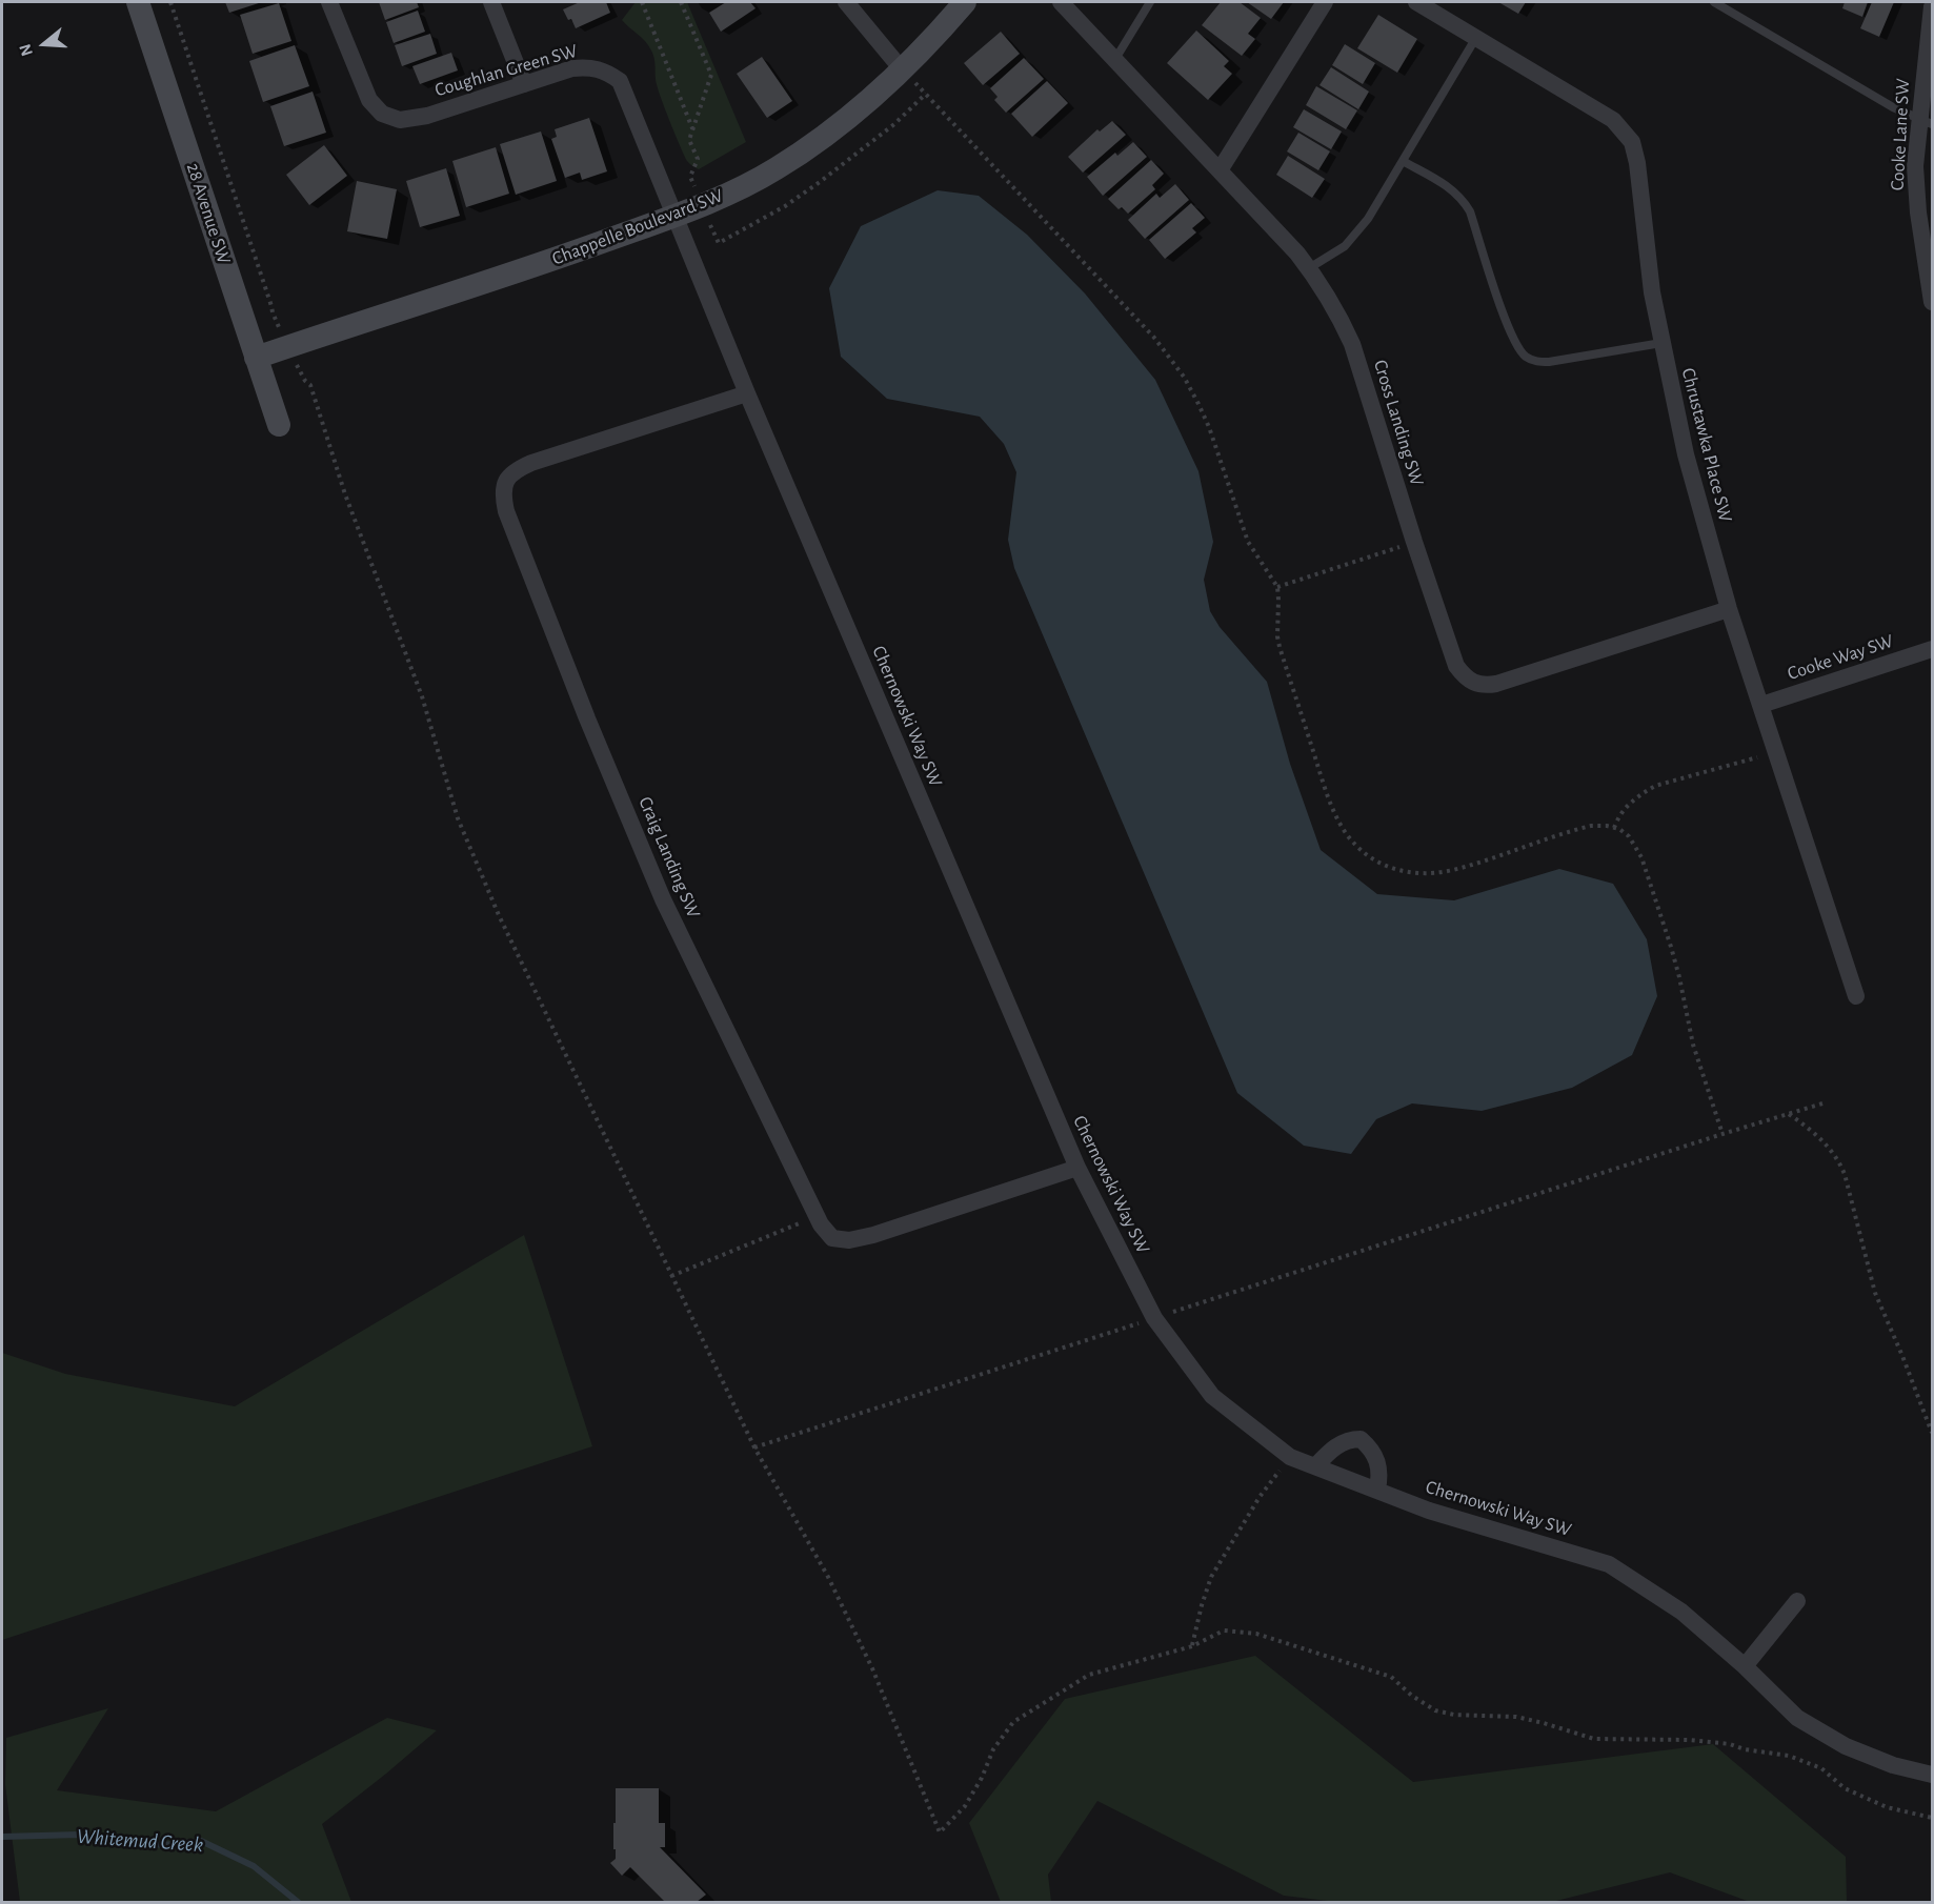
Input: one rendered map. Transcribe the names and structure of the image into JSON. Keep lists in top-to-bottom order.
{
  "streets": {
    "street": [
      "Coughlan Green SW",
      "Cooke Lane SW",
      "28 Avenue SW",
      "Chappelle Boulevard SW",
      "Cross Landing SW",
      "Chrustawka Place SW",
      "Cooke Way SW",
      "Chernowski Way SW",
      "Craig Landing SW"
    ]
  },
  "crossings": [
    ["Coughlan Green SW", "Chappelle Boulevard SW"],
    ["Coughlan Green SW", "Chernowski Way SW"],
    ["28 Avenue SW", "Chappelle Boulevard SW"],
    ["Chappelle Boulevard SW", "Chernowski Way SW"],
    ["Cross Landing SW", "Chrustawka Place SW"],
    ["Chrustawka Place SW", "Cooke Way SW"],
    ["Chernowski Way SW", "Craig Landing SW"]
  ],
  "water": ["Whitemud Creek"],
  "north": "left"
}
